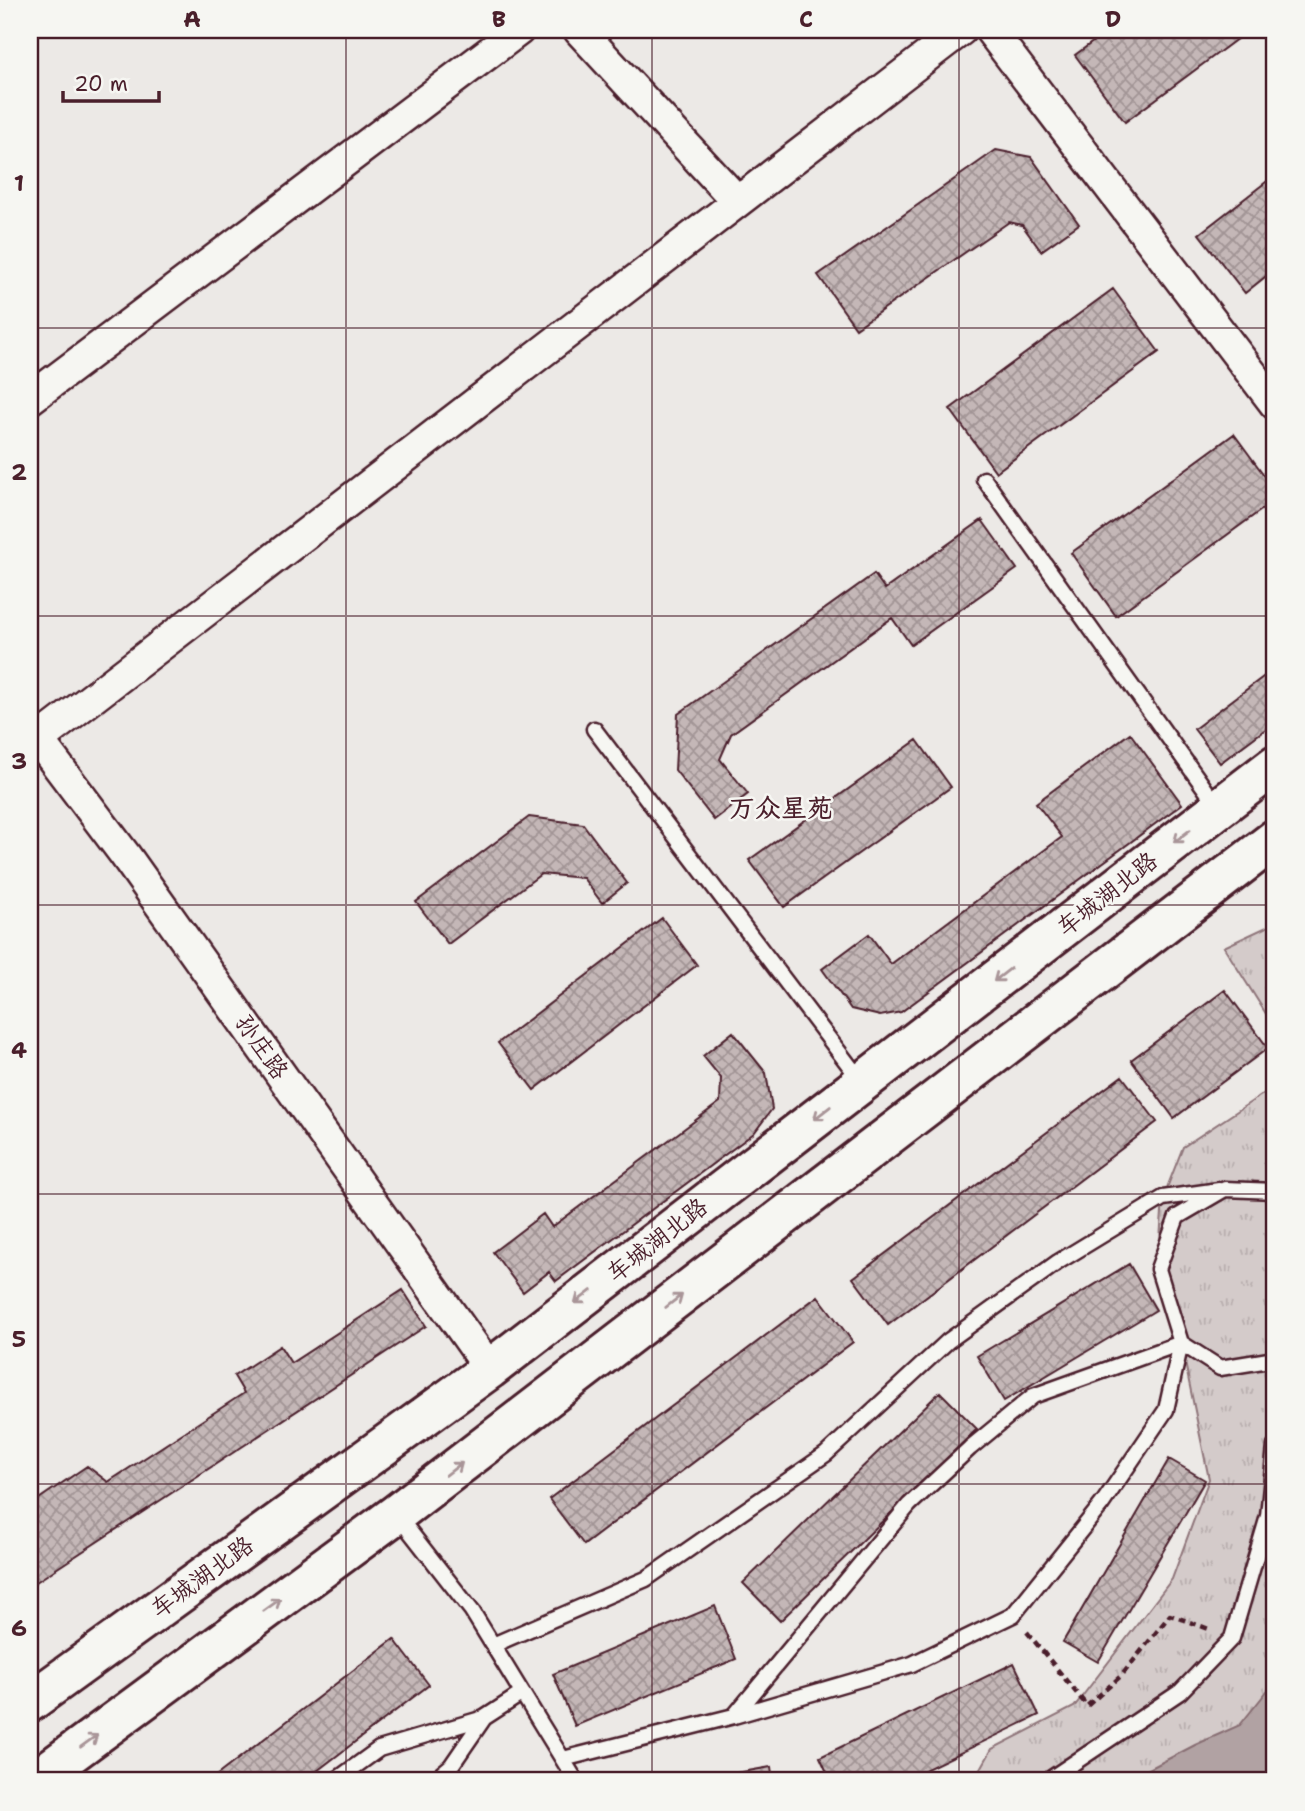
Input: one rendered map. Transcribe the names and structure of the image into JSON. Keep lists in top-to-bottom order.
{
  "streets": {
    "main road": ["车城湖北路"],
    "street": ["孙庄路"]
  },
  "crossings": [
    ["车城湖北路", "孙庄路"]
  ],
  "districts": ["万众星苑"],
  "scale_bar": "20 m",
  "grid": {
    "columns": [
      "A",
      "B",
      "C",
      "D"
    ],
    "rows": [
      "1",
      "2",
      "3",
      "4",
      "5",
      "6"
    ]
  }
}
